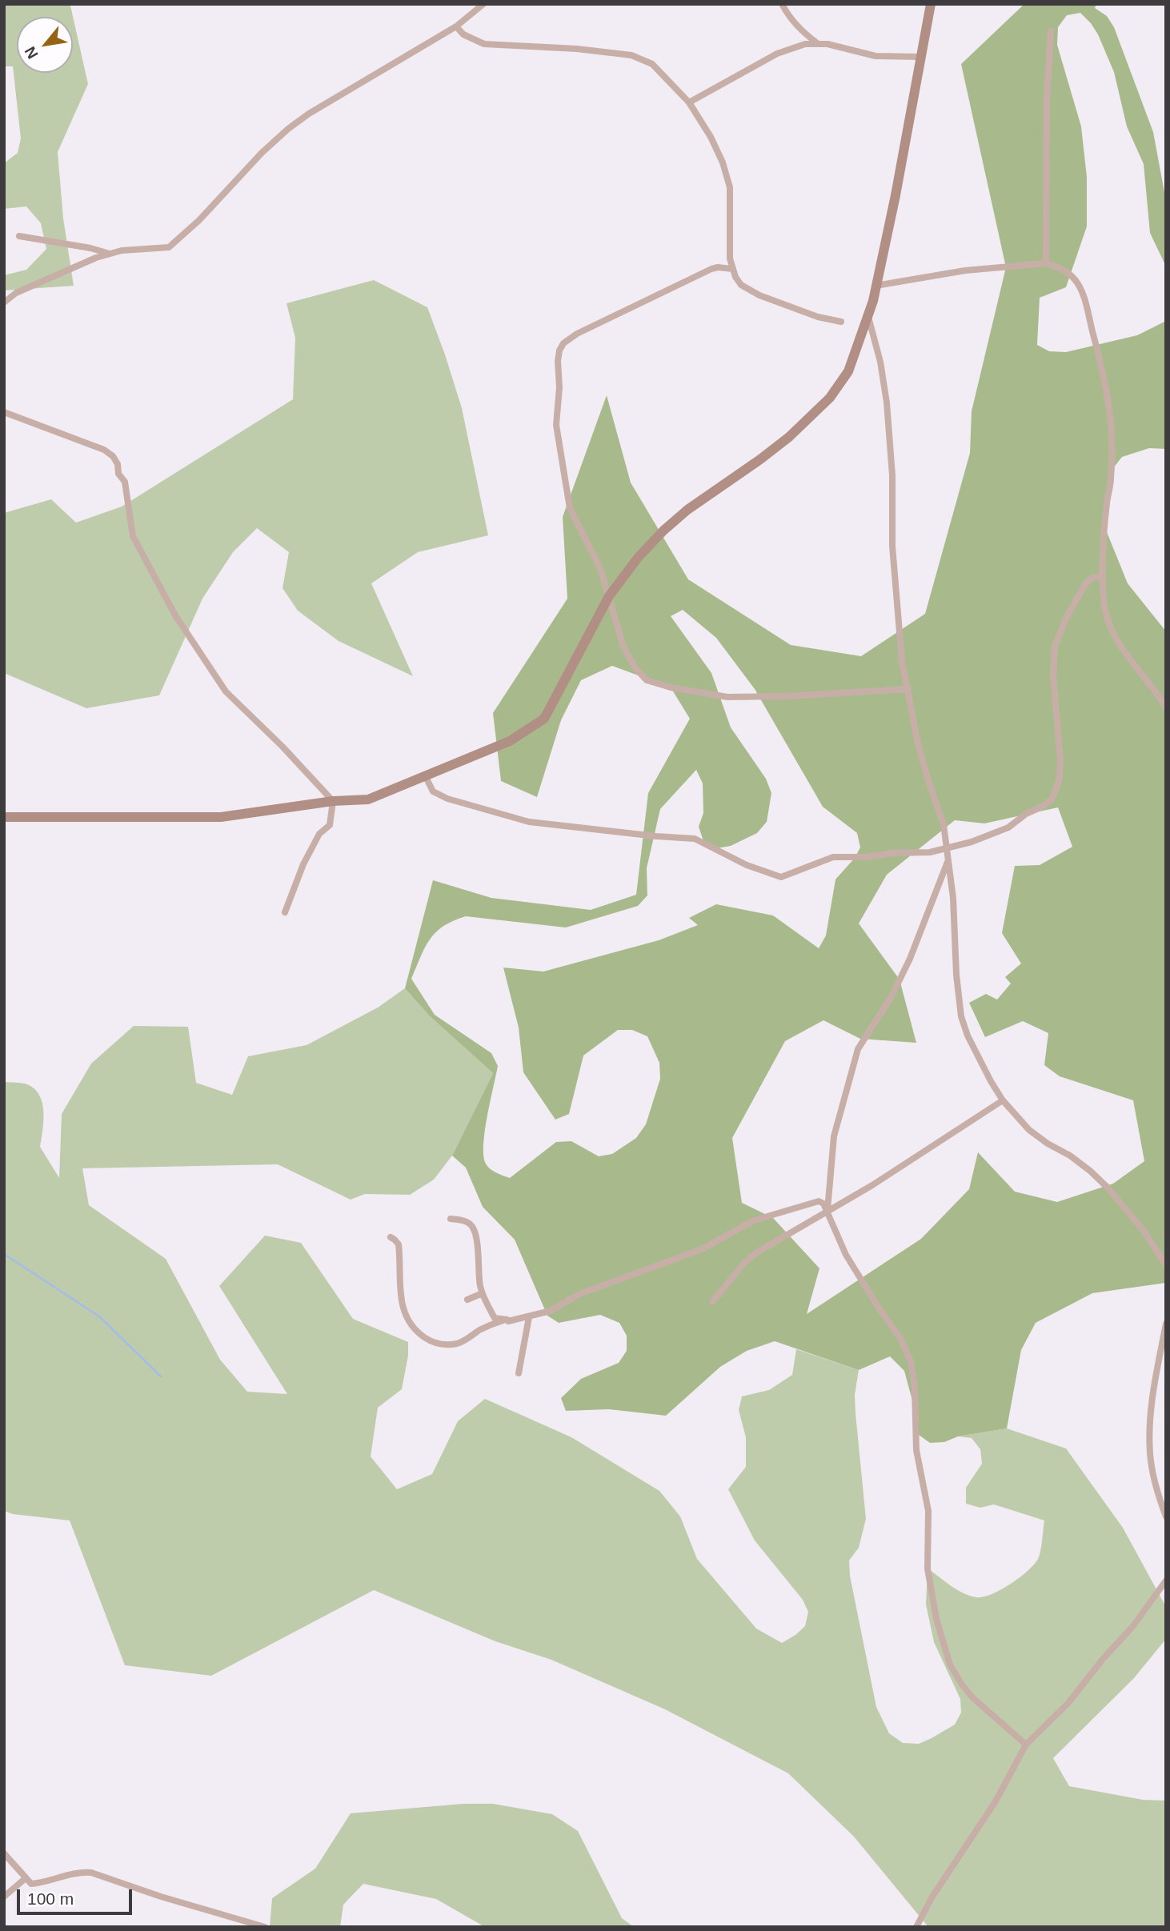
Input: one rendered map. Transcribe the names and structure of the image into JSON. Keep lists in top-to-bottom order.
{
  "scale_bar": "100 m",
  "north": "bottom left"
}
